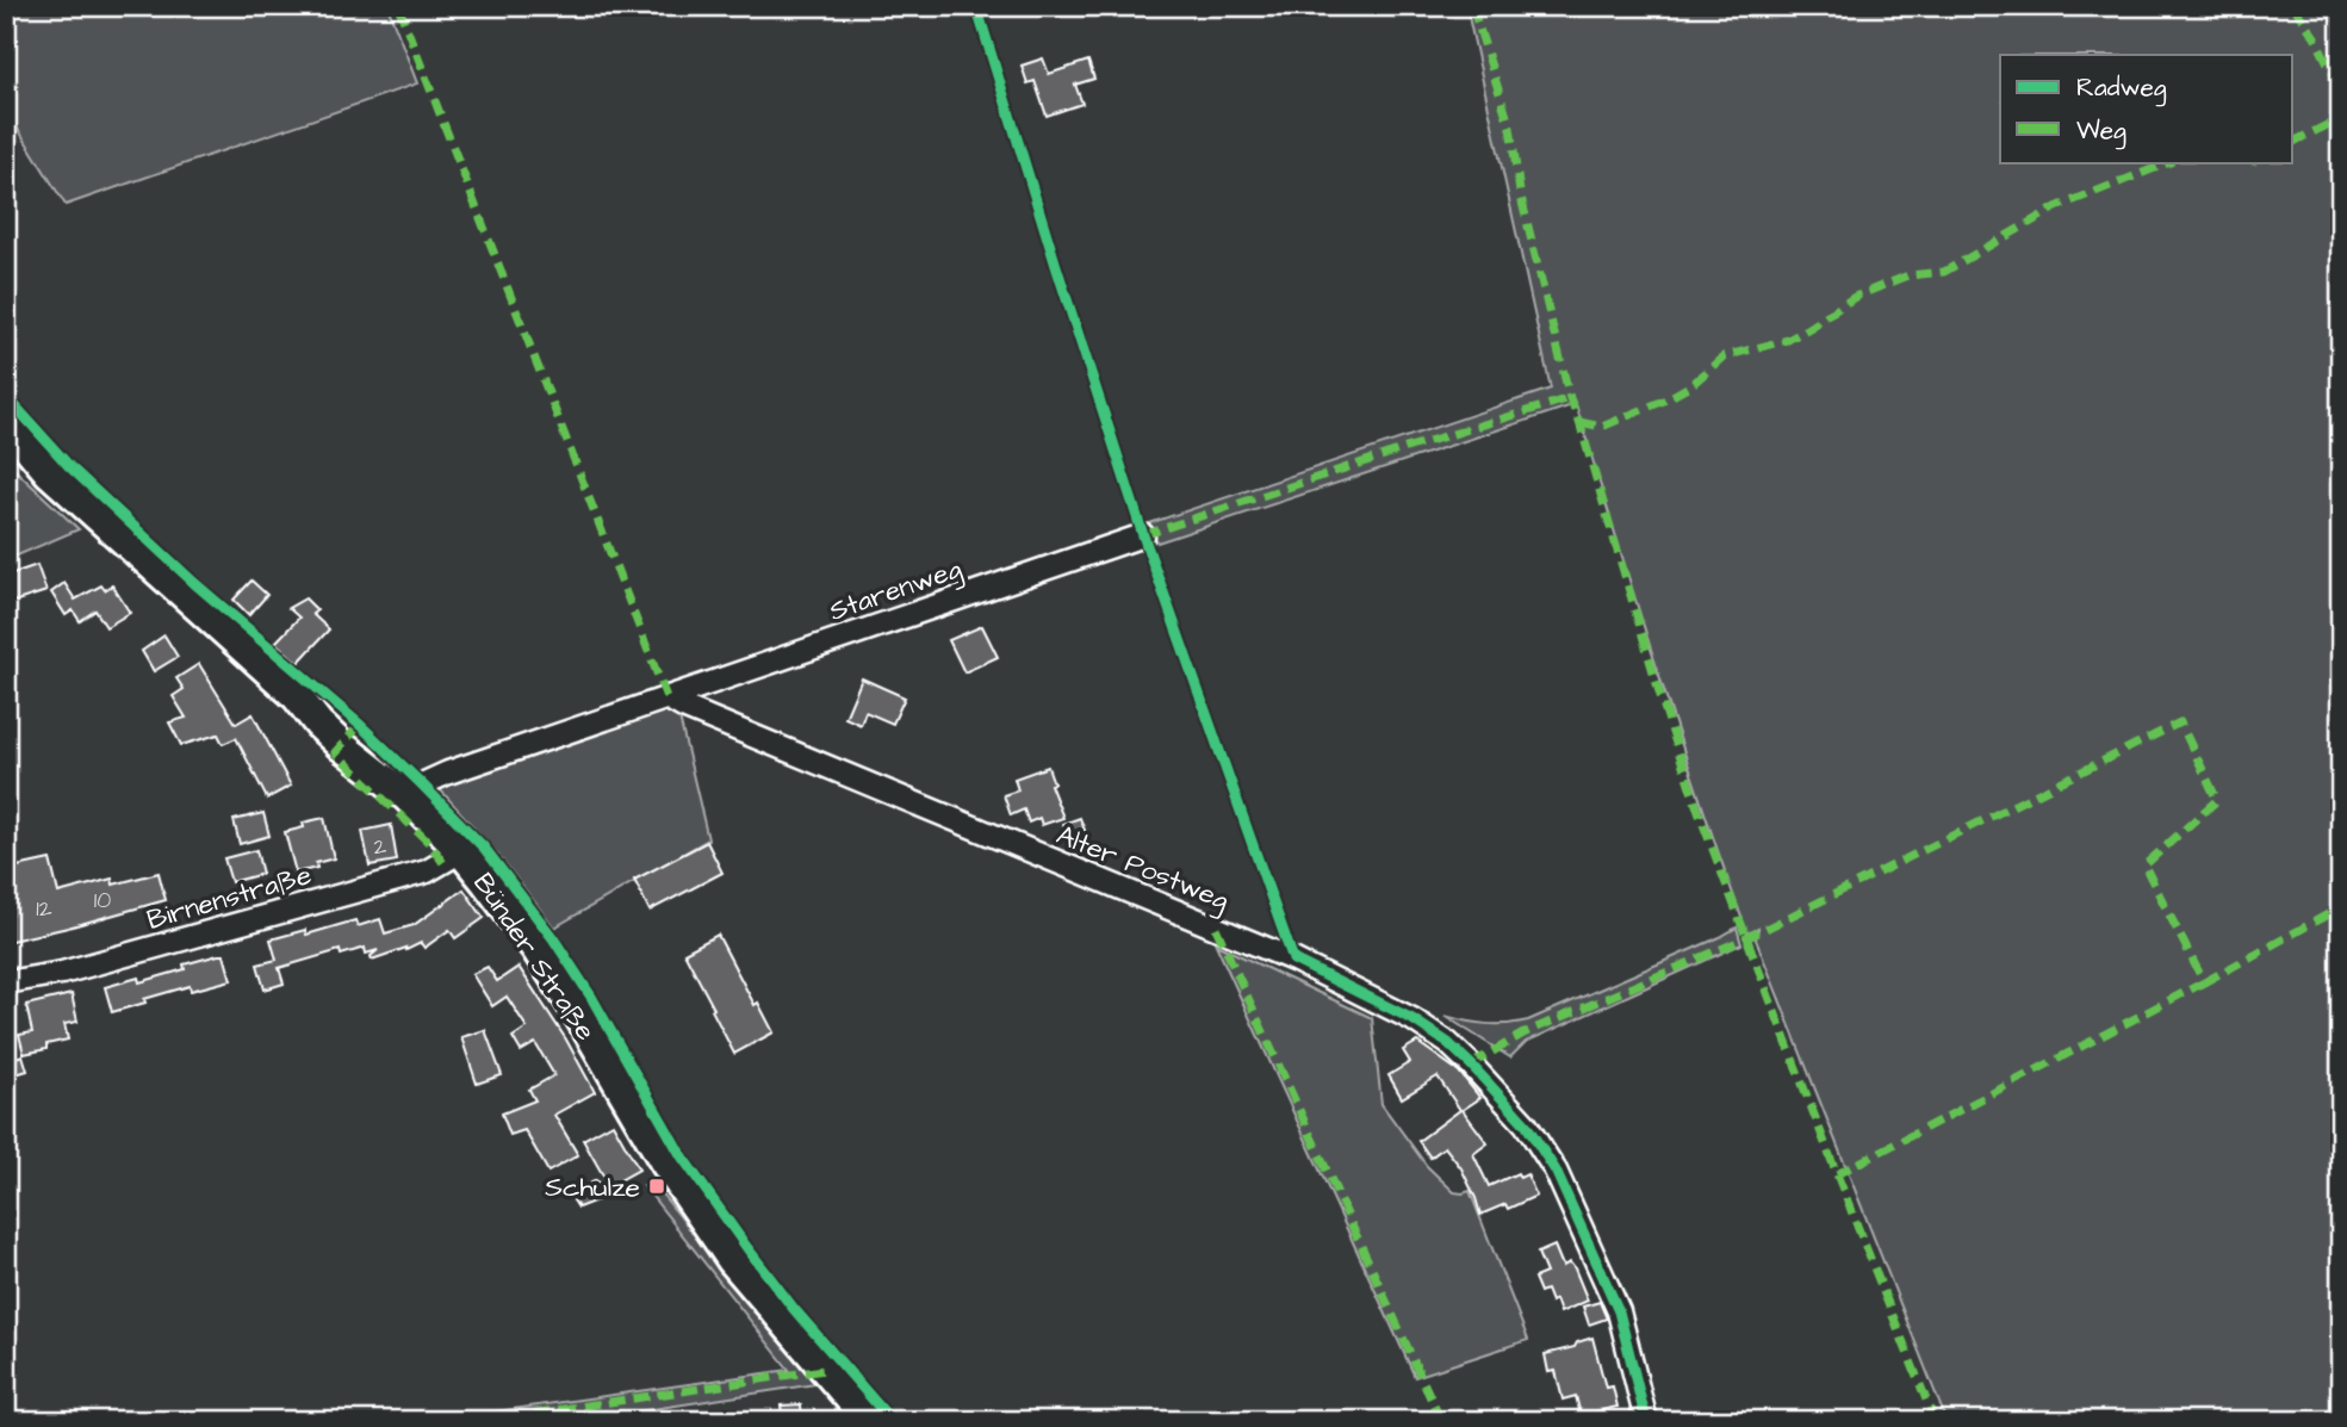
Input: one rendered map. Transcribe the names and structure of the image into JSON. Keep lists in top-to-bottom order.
{
  "streets": {
    "main road": ["Bünder Straße"],
    "street": ["Starenweg", "Alter Postweg", "Birnenstraße"]
  },
  "crossings": [
    ["Starenweg", "Alter Postweg"],
    ["Birnenstraße", "Bünder Straße"]
  ],
  "places": {
    "transit": ["Schulze"]
  },
  "house_numbers": ["2", "10", "12"],
  "legend": ["Radweg", "Weg"]
}
